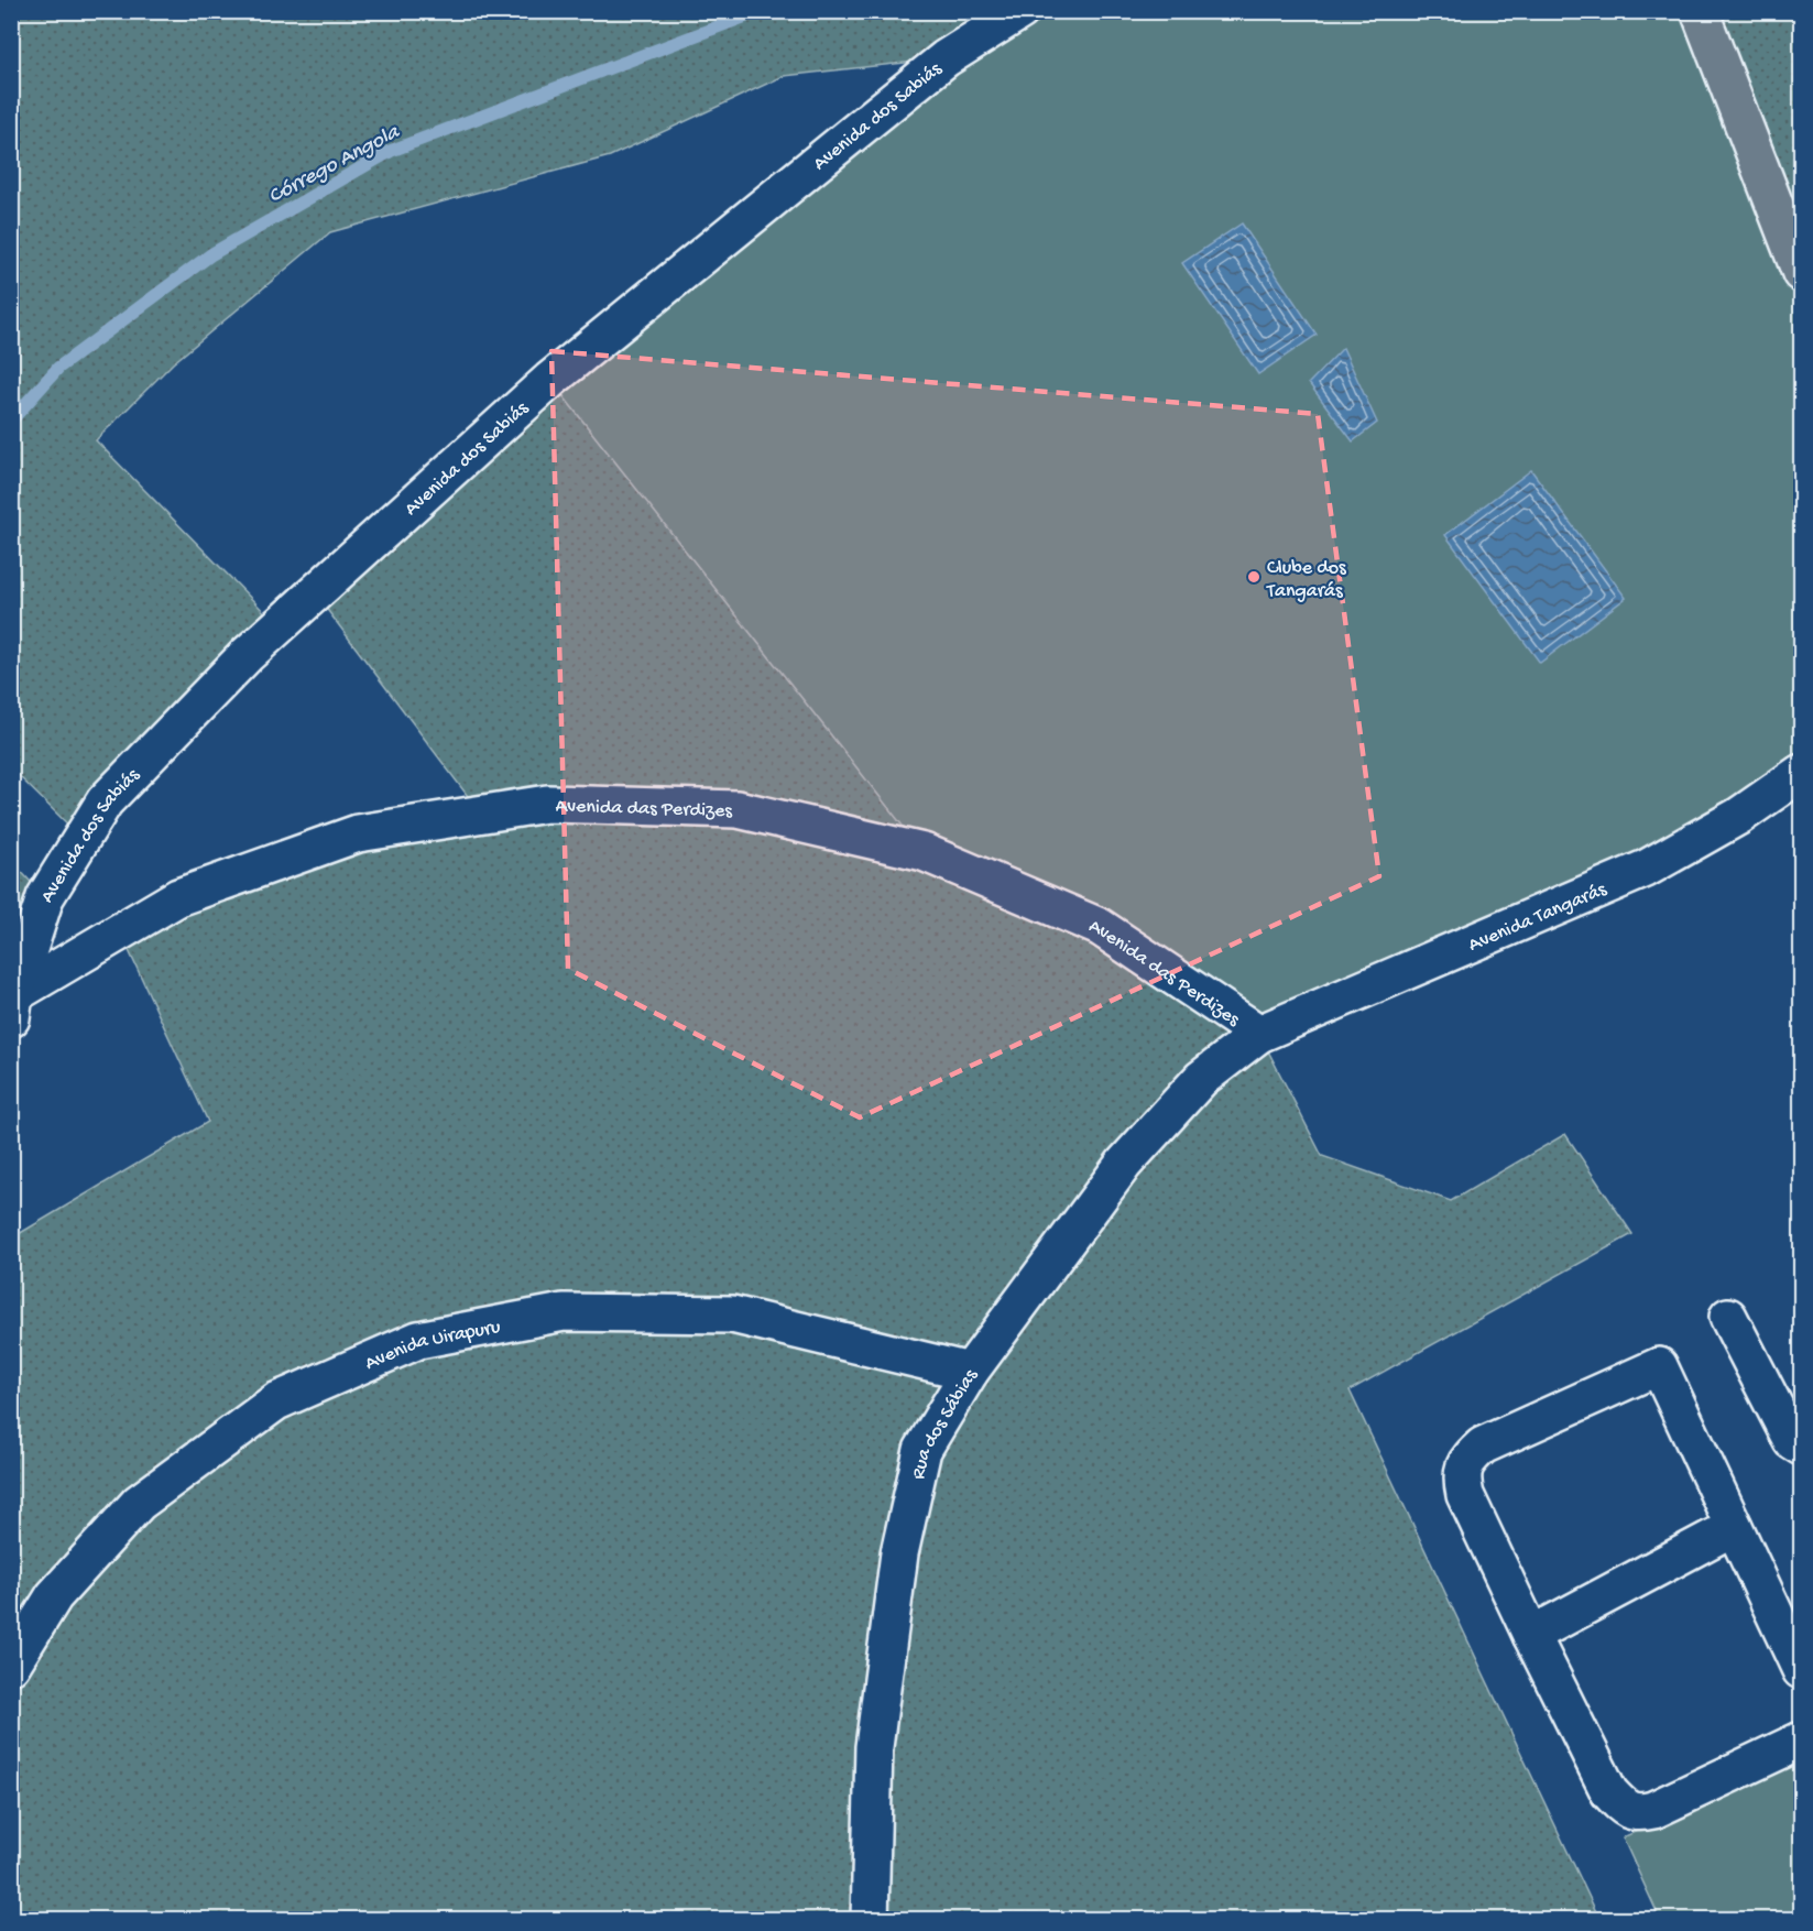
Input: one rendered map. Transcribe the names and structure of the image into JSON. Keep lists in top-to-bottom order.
{
  "streets": {
    "street": [
      "Avenida dos Sabiás",
      "Avenida das Perdizes",
      "Avenida Tangarás",
      "Avenida Uirapuru",
      "Rua dos Sábias"
    ]
  },
  "crossings": [
    ["Avenida dos Sabiás", "Avenida das Perdizes"],
    ["Avenida das Perdizes", "Avenida Tangarás"],
    ["Avenida das Perdizes", "Rua dos Sábias"],
    ["Avenida Tangarás", "Rua dos Sábias"],
    ["Avenida Uirapuru", "Rua dos Sábias"]
  ],
  "water": ["Córrego Angola"],
  "places": ["Clube dos Tangarás"]
}
